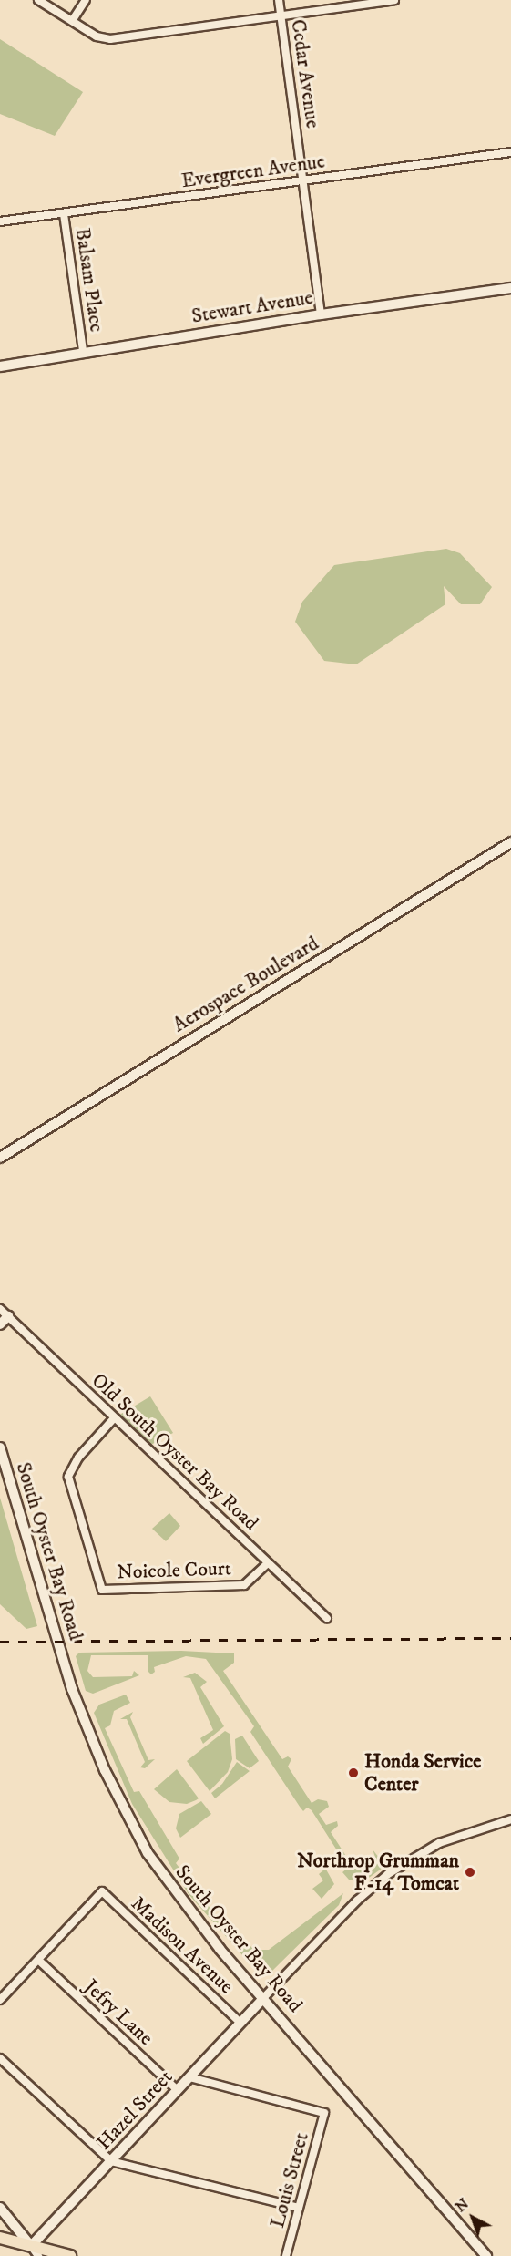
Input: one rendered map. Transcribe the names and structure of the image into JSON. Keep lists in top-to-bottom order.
{
  "streets": {
    "main road": [
      "Stewart Avenue",
      "Aerospace Boulevard",
      "South Oyster Bay Road",
      "Hazel Street"
    ],
    "street": [
      "Cedar Avenue",
      "Evergreen Avenue",
      "Balsam Place",
      "Old South Oyster Bay Road",
      "Noicole Court",
      "Madison Avenue",
      "Jefry Lane",
      "Louis Street"
    ]
  },
  "crossings": [
    ["Cedar Avenue", "Evergreen Avenue"],
    ["Cedar Avenue", "Stewart Avenue"],
    ["Evergreen Avenue", "Balsam Place"],
    ["Balsam Place", "Stewart Avenue"],
    ["Old South Oyster Bay Road", "Noicole Court"],
    ["South Oyster Bay Road", "Hazel Street"],
    ["Madison Avenue", "Jefry Lane"],
    ["Madison Avenue", "Hazel Street"],
    ["Jefry Lane", "Hazel Street"],
    ["Hazel Street", "Louis Street"]
  ],
  "places": ["Honda Service Center", "Northrop Grumman F-14 Tomcat"],
  "north": "top left"
}
